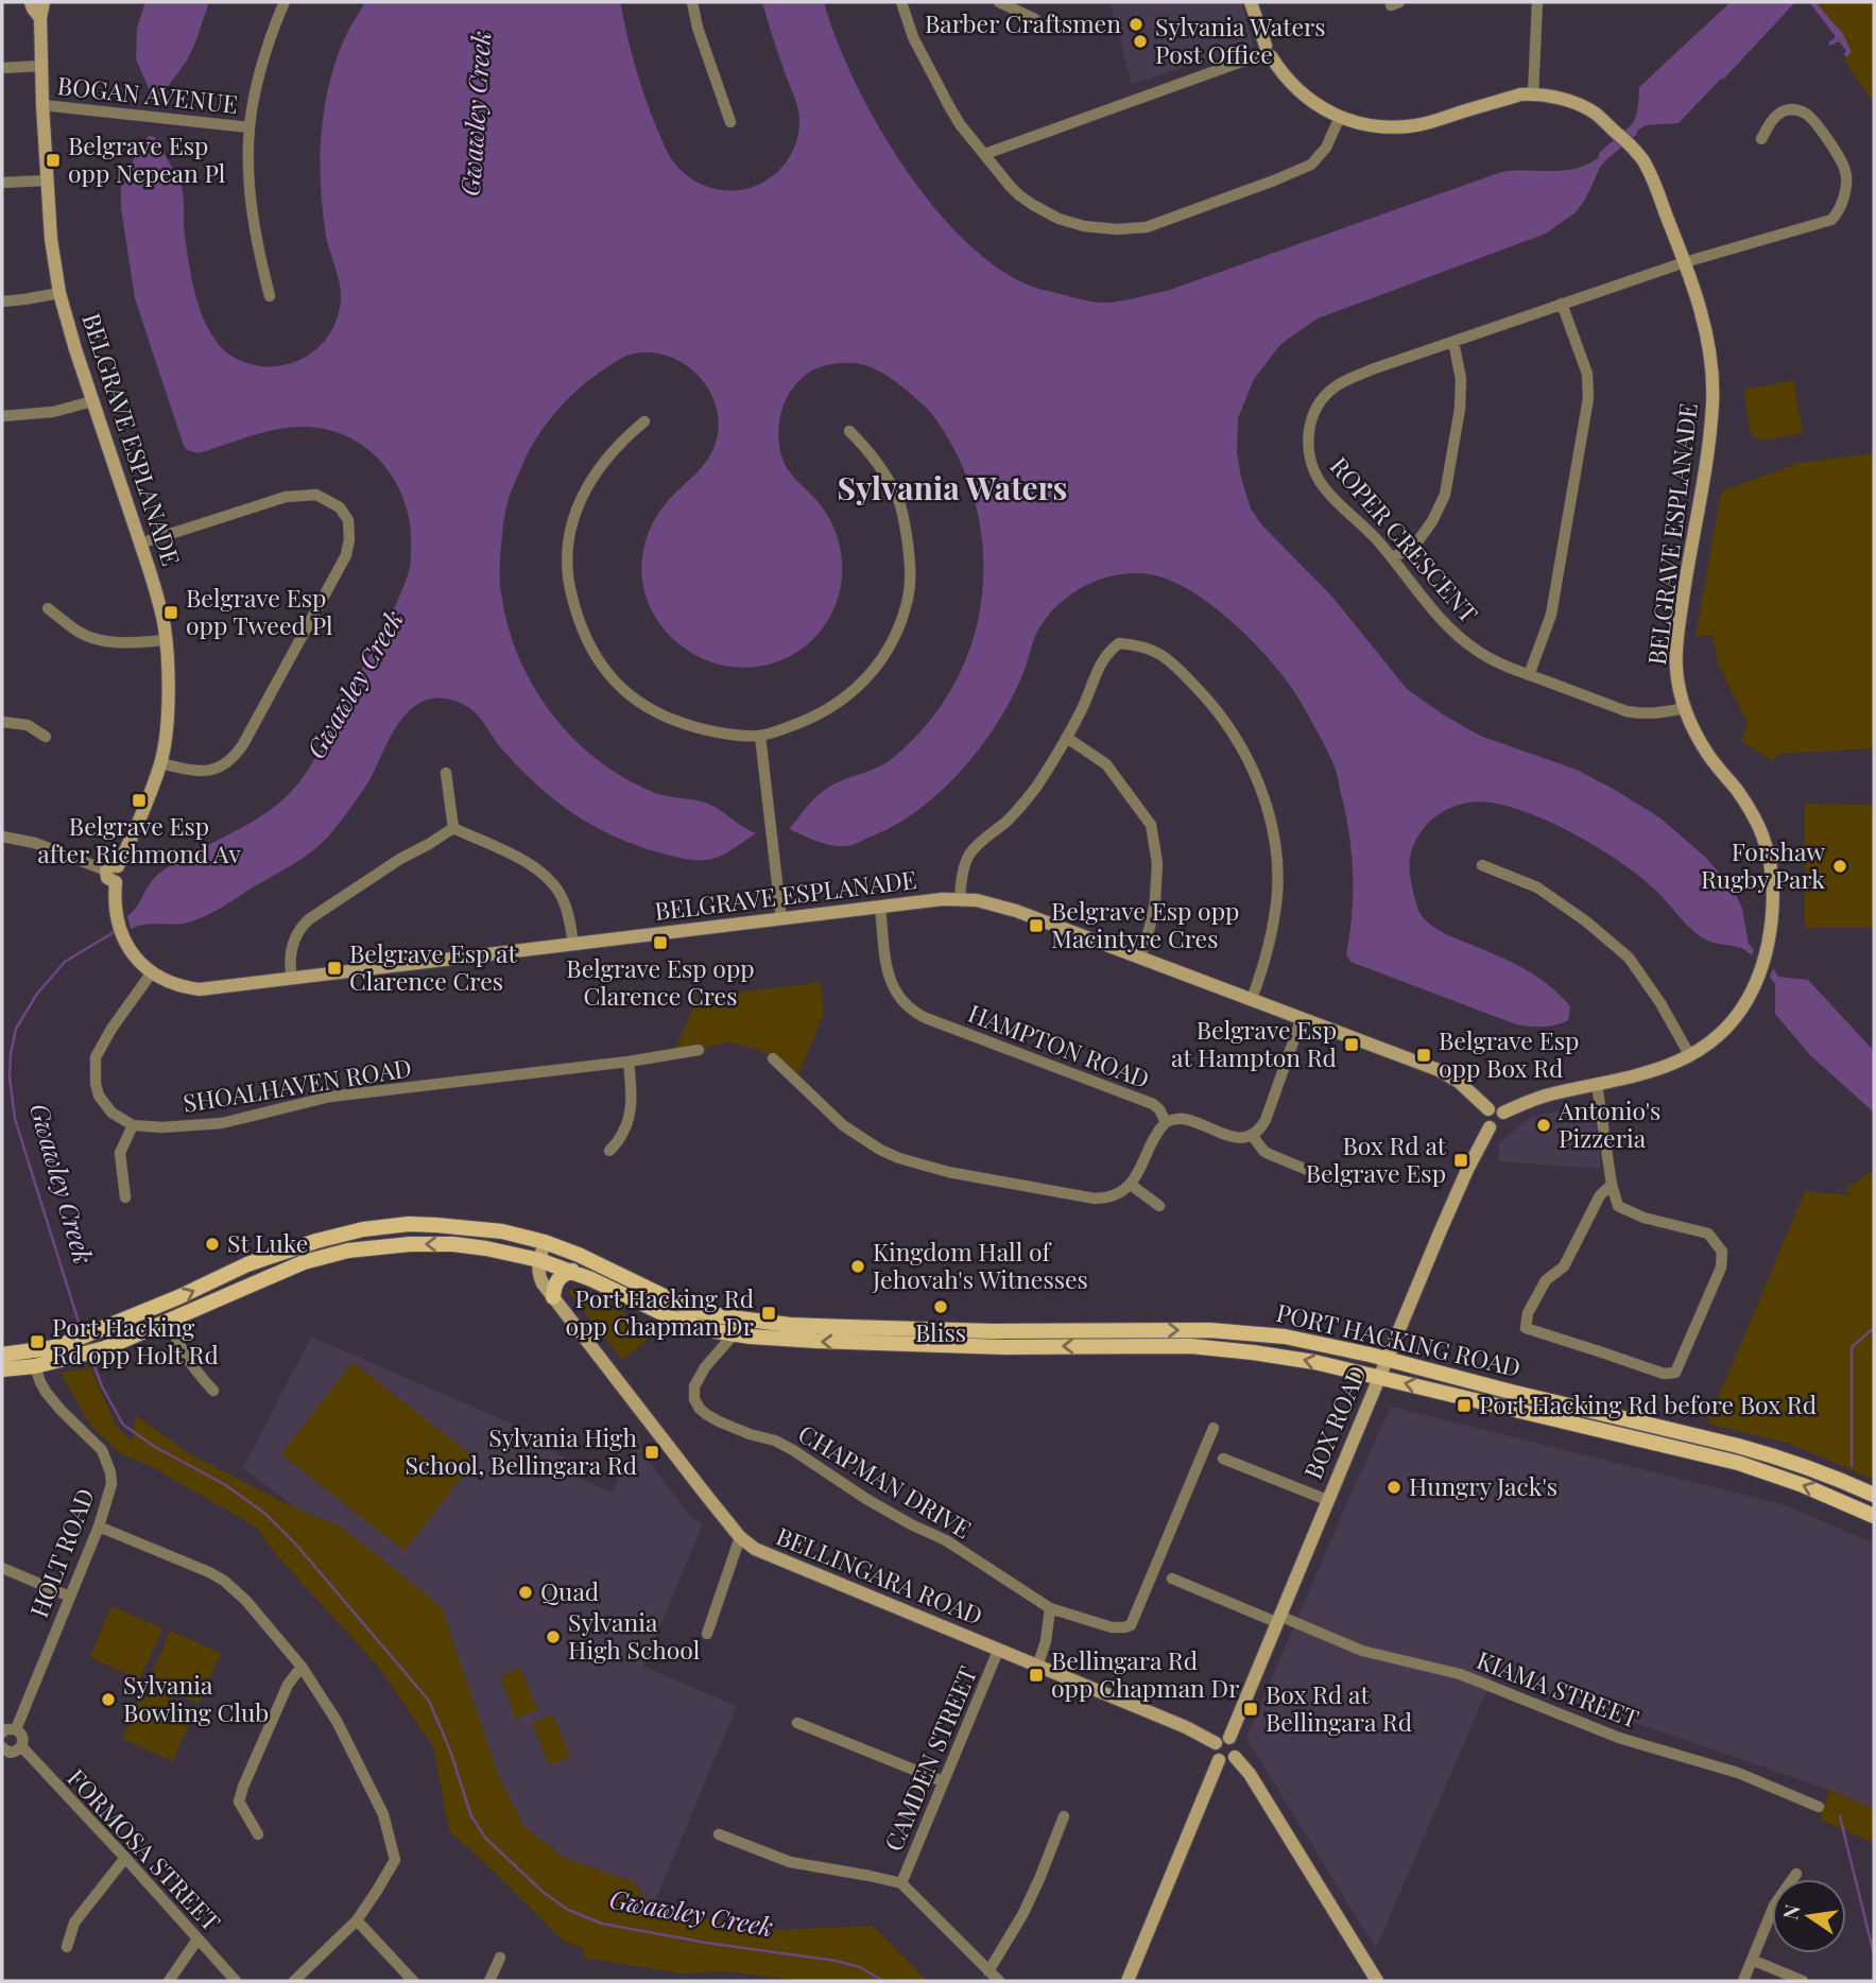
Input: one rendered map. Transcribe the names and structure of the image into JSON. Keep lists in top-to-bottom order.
{
  "streets": {
    "main road": ["PORT HACKING ROAD"],
    "street": [
      "BOGAN AVENUE",
      "BELGRAVE ESPLANADE",
      "ROPER CRESCENT",
      "HAMPTON ROAD",
      "SHOALHAVEN ROAD",
      "BOX ROAD",
      "CHAPMAN DRIVE",
      "HOLT ROAD",
      "BELLINGARA ROAD",
      "KIAMA STREET",
      "CAMDEN STREET",
      "FORMOSA STREET"
    ]
  },
  "crossings": [
    ["BOGAN AVENUE", "BELGRAVE ESPLANADE"],
    ["BELGRAVE ESPLANADE", "ROPER CRESCENT"],
    ["BELGRAVE ESPLANADE", "HAMPTON ROAD"],
    ["BELGRAVE ESPLANADE", "BOX ROAD"],
    ["PORT HACKING ROAD", "BOX ROAD"],
    ["PORT HACKING ROAD", "CHAPMAN DRIVE"],
    ["PORT HACKING ROAD", "HOLT ROAD"],
    ["PORT HACKING ROAD", "BELLINGARA ROAD"],
    ["BOX ROAD", "BELLINGARA ROAD"],
    ["BOX ROAD", "KIAMA STREET"],
    ["BELLINGARA ROAD", "CAMDEN STREET"]
  ],
  "districts": ["Sylvania Waters"],
  "water": ["Gwawley Creek"],
  "places": {
    "other": [
      "Barber Craftsmen",
      "Sylvania Waters Post Office",
      "Forshaw Rugby Park",
      "Antonio's Pizzeria",
      "St Luke",
      "Kingdom Hall of Jehovah's Witnesses",
      "Bliss",
      "Hungry Jack's",
      "Quad",
      "Sylvania High School",
      "Sylvania Bowling Club"
    ],
    "transit": [
      "Belgrave Esp opp Nepean Pl",
      "Belgrave Esp opp Tweed Pl",
      "Belgrave Esp after Richmond Av",
      "Belgrave Esp opp Macintyre Cres",
      "Belgrave Esp opp Clarence Cres",
      "Belgrave Esp at Clarence Cres",
      "Belgrave Esp at Hampton Rd",
      "Belgrave Esp opp Box Rd",
      "Box Rd at Belgrave Esp",
      "Port Hacking Rd opp Chapman Dr",
      "Port Hacking Rd opp Holt Rd",
      "Port Hacking Rd before Box Rd",
      "Sylvania High School, Bellingara Rd",
      "Bellingara Rd opp Chapman Dr",
      "Box Rd at Bellingara Rd"
    ]
  },
  "north": "left"
}
